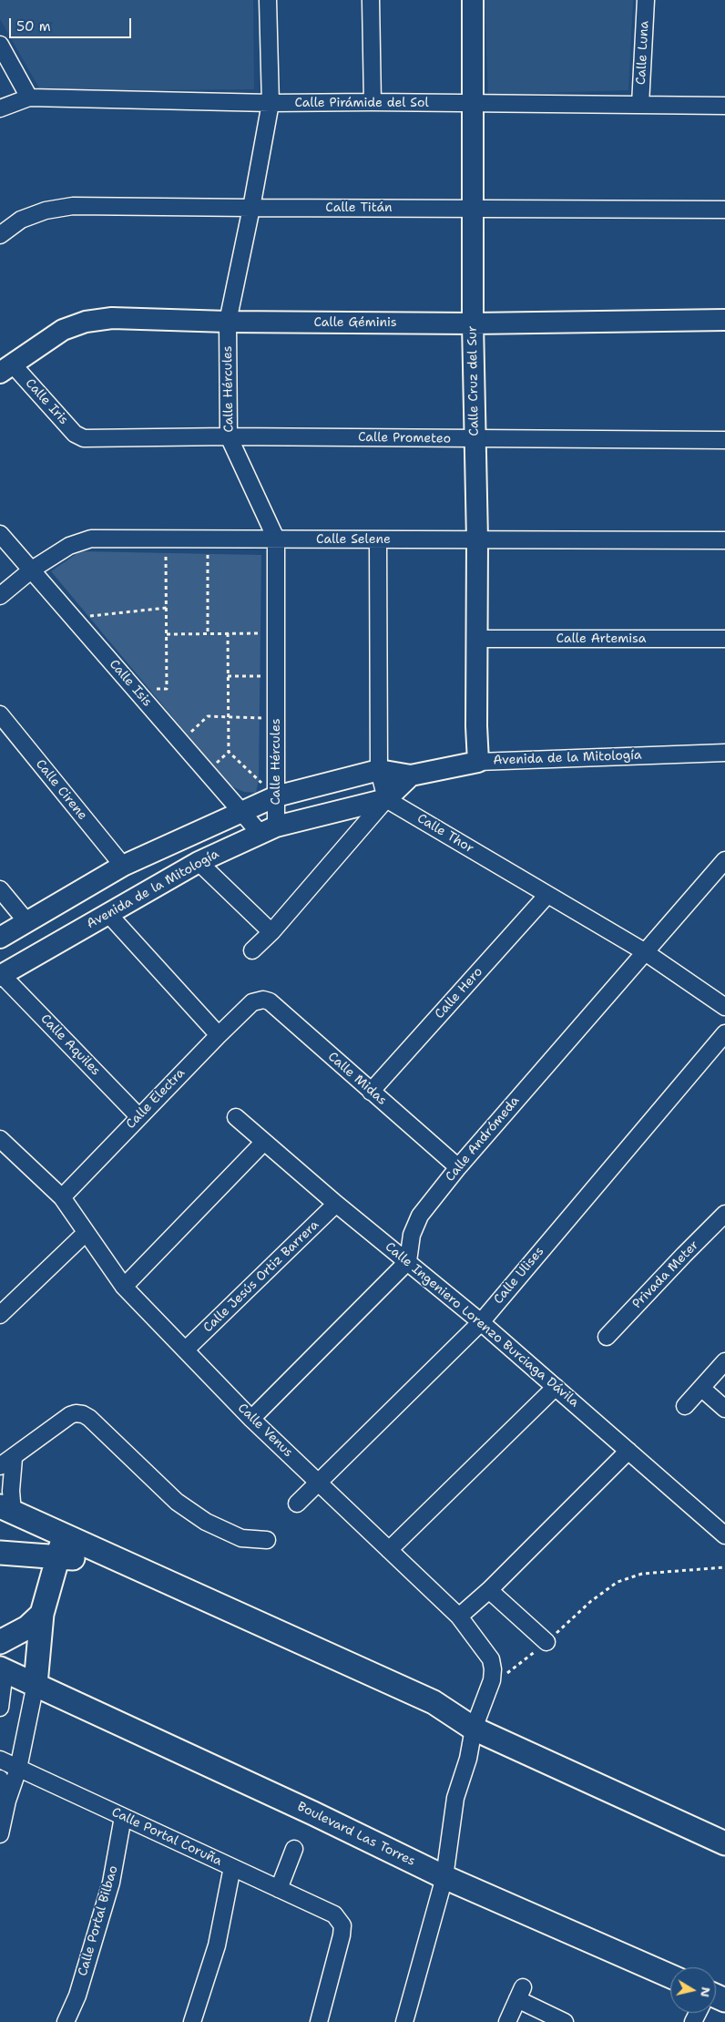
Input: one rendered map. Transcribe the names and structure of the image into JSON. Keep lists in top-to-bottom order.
{
  "streets": {
    "main road": ["Boulevard Las Torres"],
    "street": [
      "Calle Luna",
      "Calle Pirámide del Sol",
      "Calle Titán",
      "Calle Géminis",
      "Calle Cruz del Sur",
      "Calle Hércules",
      "Calle Iris",
      "Calle Prometeo",
      "Calle Selene",
      "Calle Artemisa",
      "Calle Isis",
      "Avenida de la Mitología",
      "Calle Cirene",
      "Calle Thor",
      "Calle Hero",
      "Calle Aquiles",
      "Calle Midas",
      "Calle Electra",
      "Calle Andrómeda",
      "Privada Meter",
      "Calle Ulises",
      "Calle Jesús Ortiz Barrera",
      "Calle Ingeniero Lorenzo Burciaga Dávila",
      "Calle Venus",
      "Calle Portal Coruña",
      "Calle Portal Bilbao"
    ]
  },
  "crossings": [
    ["Calle Luna", "Calle Pirámide del Sol"],
    ["Calle Pirámide del Sol", "Calle Cruz del Sur"],
    ["Calle Pirámide del Sol", "Calle Hércules"],
    ["Calle Titán", "Calle Cruz del Sur"],
    ["Calle Titán", "Calle Hércules"],
    ["Calle Géminis", "Calle Cruz del Sur"],
    ["Calle Géminis", "Calle Hércules"],
    ["Calle Géminis", "Calle Iris"],
    ["Calle Cruz del Sur", "Calle Prometeo"],
    ["Calle Cruz del Sur", "Calle Selene"],
    ["Calle Cruz del Sur", "Calle Artemisa"],
    ["Calle Cruz del Sur", "Avenida de la Mitología"],
    ["Calle Hércules", "Calle Prometeo"],
    ["Calle Hércules", "Calle Selene"],
    ["Calle Hércules", "Calle Isis"],
    ["Calle Hércules", "Avenida de la Mitología"],
    ["Calle Iris", "Calle Prometeo"],
    ["Calle Selene", "Calle Isis"],
    ["Calle Isis", "Avenida de la Mitología"],
    ["Avenida de la Mitología", "Calle Cirene"],
    ["Avenida de la Mitología", "Calle Thor"],
    ["Avenida de la Mitología", "Calle Aquiles"],
    ["Calle Thor", "Calle Hero"],
    ["Calle Thor", "Calle Andrómeda"],
    ["Calle Hero", "Calle Midas"],
    ["Calle Aquiles", "Calle Electra"],
    ["Calle Midas", "Calle Electra"],
    ["Calle Midas", "Calle Andrómeda"],
    ["Calle Electra", "Calle Venus"],
    ["Calle Andrómeda", "Calle Ingeniero Lorenzo Burciaga Dávila"],
    ["Calle Ulises", "Calle Ingeniero Lorenzo Burciaga Dávila"],
    ["Calle Ulises", "Calle Venus"],
    ["Calle Jesús Ortiz Barrera", "Calle Ingeniero Lorenzo Burciaga Dávila"],
    ["Calle Jesús Ortiz Barrera", "Calle Venus"],
    ["Calle Venus", "Boulevard Las Torres"],
    ["Calle Portal Coruña", "Calle Portal Bilbao"]
  ],
  "scale_bar": "50 m",
  "north": "right"
}
